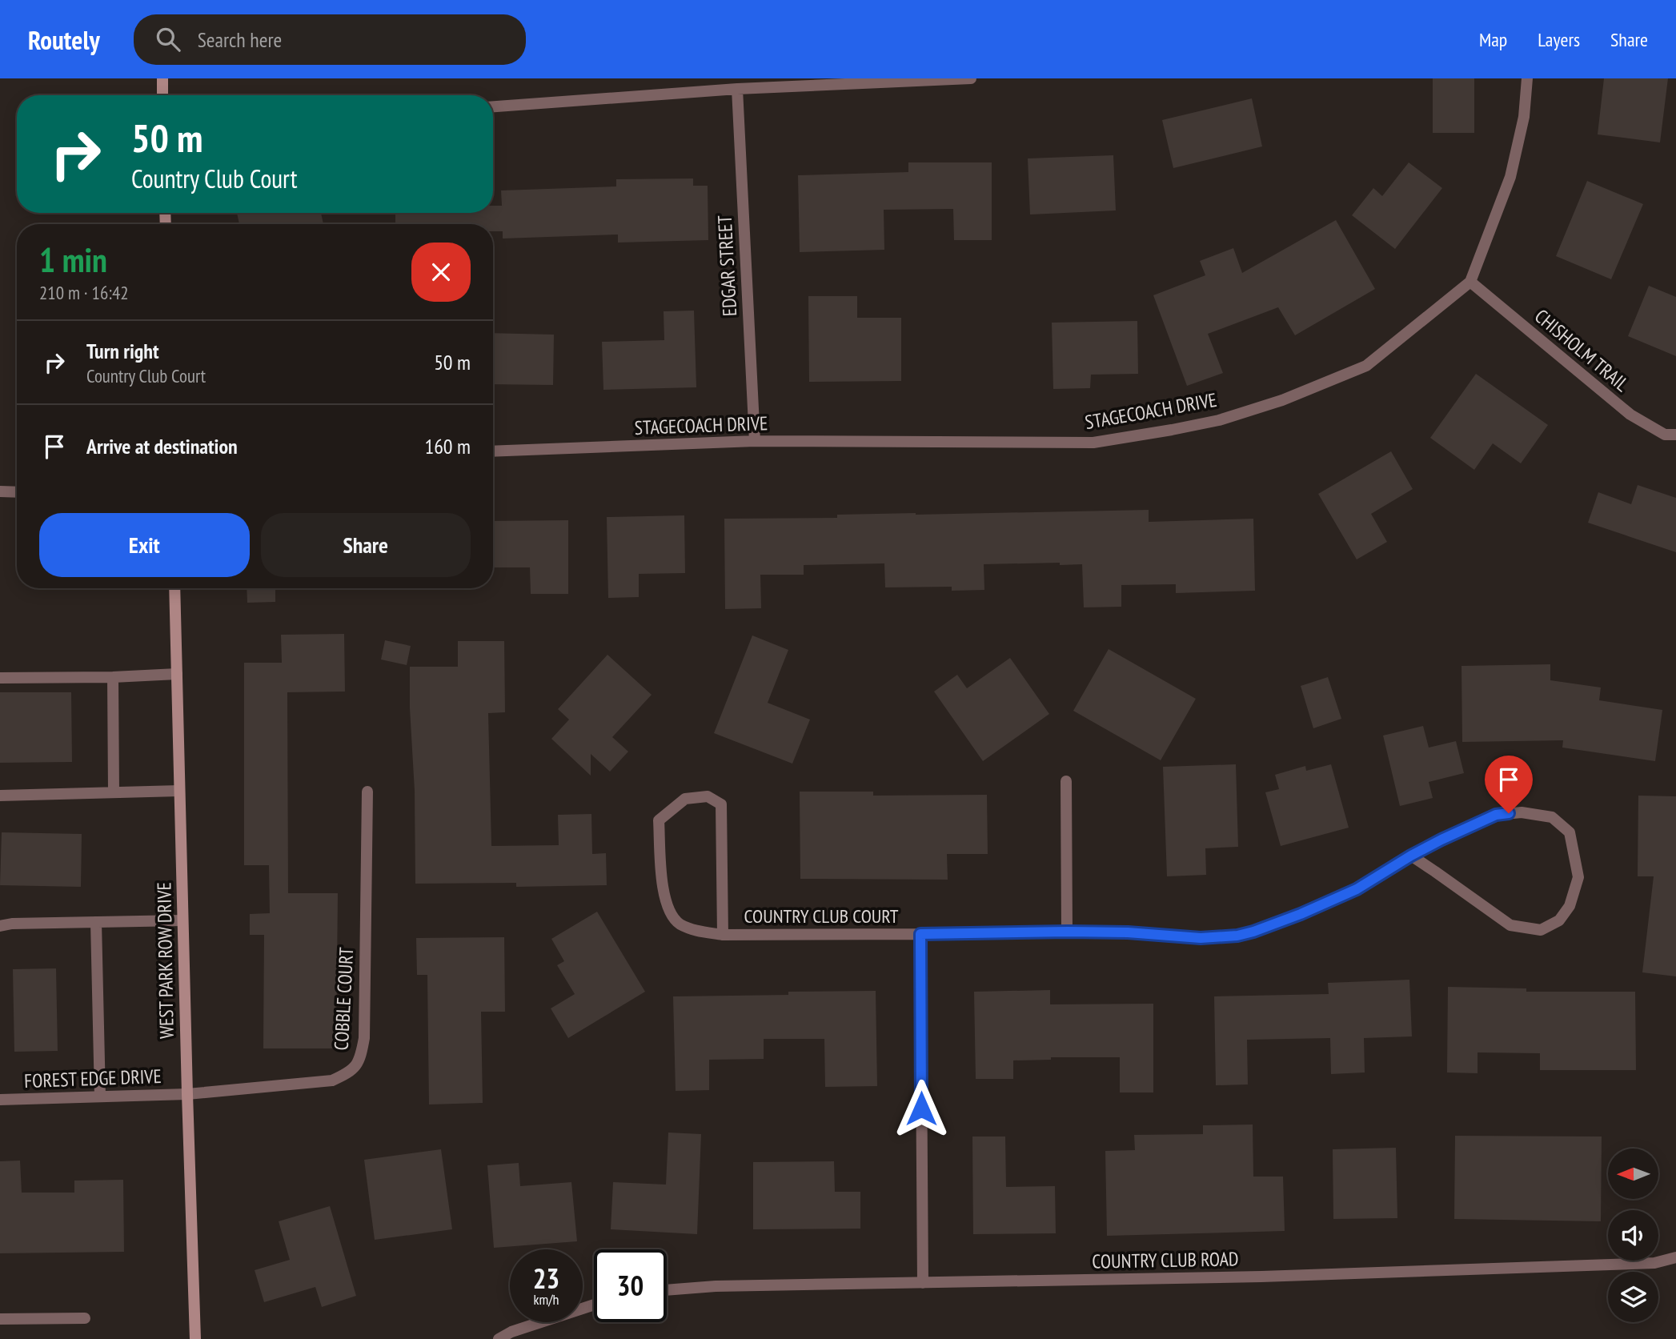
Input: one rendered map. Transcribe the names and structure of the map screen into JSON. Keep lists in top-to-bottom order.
{
  "streets": {
    "main road": ["WEST PARK ROW DRIVE"],
    "street": [
      "EDGAR STREET",
      "CHISHOLM TRAIL",
      "STAGECOACH DRIVE",
      "COUNTRY CLUB COURT",
      "COBBLE COURT",
      "FOREST EDGE DRIVE",
      "COUNTRY CLUB ROAD"
    ]
  },
  "crossings": [
    ["EDGAR STREET", "STAGECOACH DRIVE"],
    ["CHISHOLM TRAIL", "STAGECOACH DRIVE"],
    ["COUNTRY CLUB COURT", "COUNTRY CLUB ROAD"],
    ["WEST PARK ROW DRIVE", "COBBLE COURT"],
    ["WEST PARK ROW DRIVE", "FOREST EDGE DRIVE"],
    ["COBBLE COURT", "FOREST EDGE DRIVE"]
  ],
  "north": "left",
  "page": {
    "header": "Routely",
    "search": "Search here",
    "nav": ["Map", "Layers", "Share"],
    "turn": ["50 m", "Country Club Court"],
    "heading": ["1 min", "210 m · 16:42"],
    "list": [
      {
        "name": "Turn right",
        "note": "Country Club Court",
        "value": "50 m"
      },
      {
        "name": "Arrive at destination",
        "value": "160 m"
      }
    ],
    "buttons": ["Exit", "Share"],
    "speed": "23 km/h",
    "limit": "30"
  }
}
